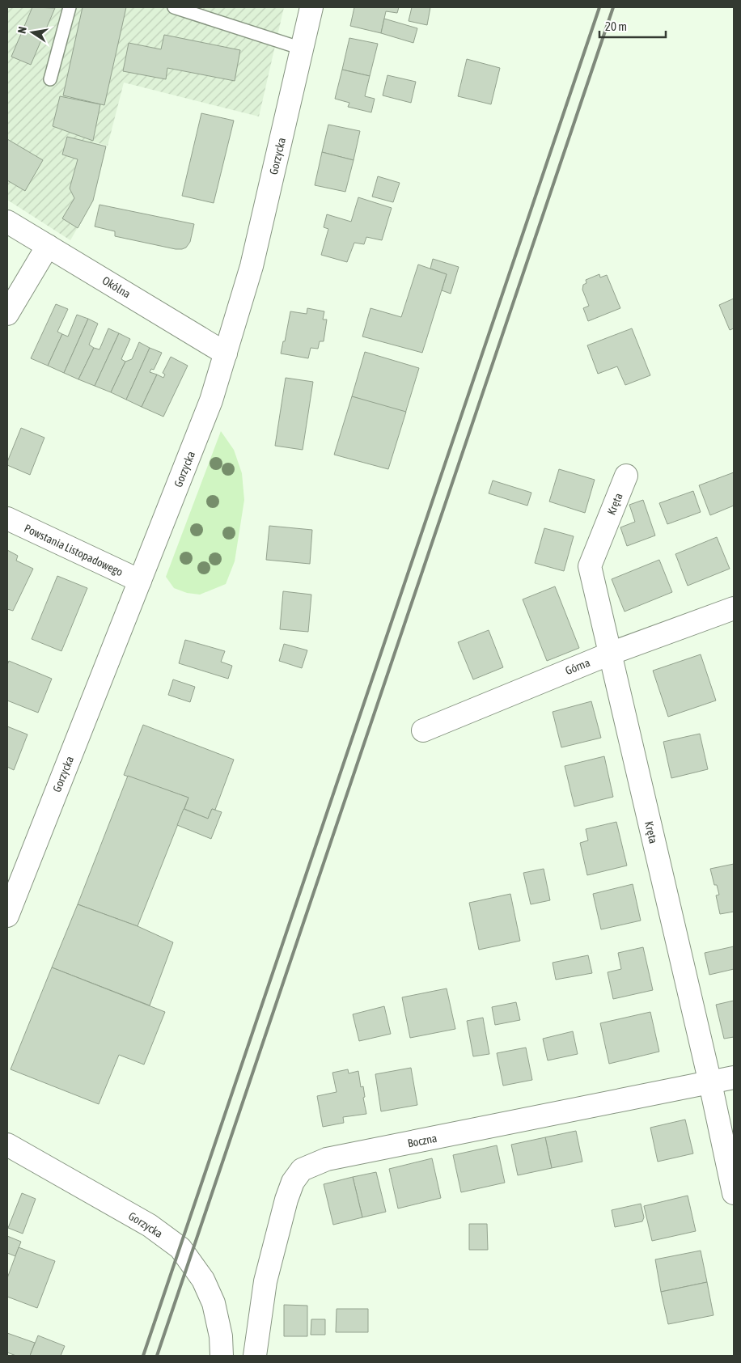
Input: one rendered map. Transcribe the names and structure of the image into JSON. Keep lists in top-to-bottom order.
{
  "streets": {
    "street": [
      "Gorzycka",
      "Okólna",
      "Kręta",
      "Powstania Listopadowego",
      "Górna",
      "Boczna"
    ]
  },
  "crossings": [
    ["Gorzycka", "Okólna"],
    ["Gorzycka", "Powstania Listopadowego"],
    ["Kręta", "Górna"],
    ["Kręta", "Boczna"]
  ],
  "scale_bar": "20 m",
  "north": "left"
}
